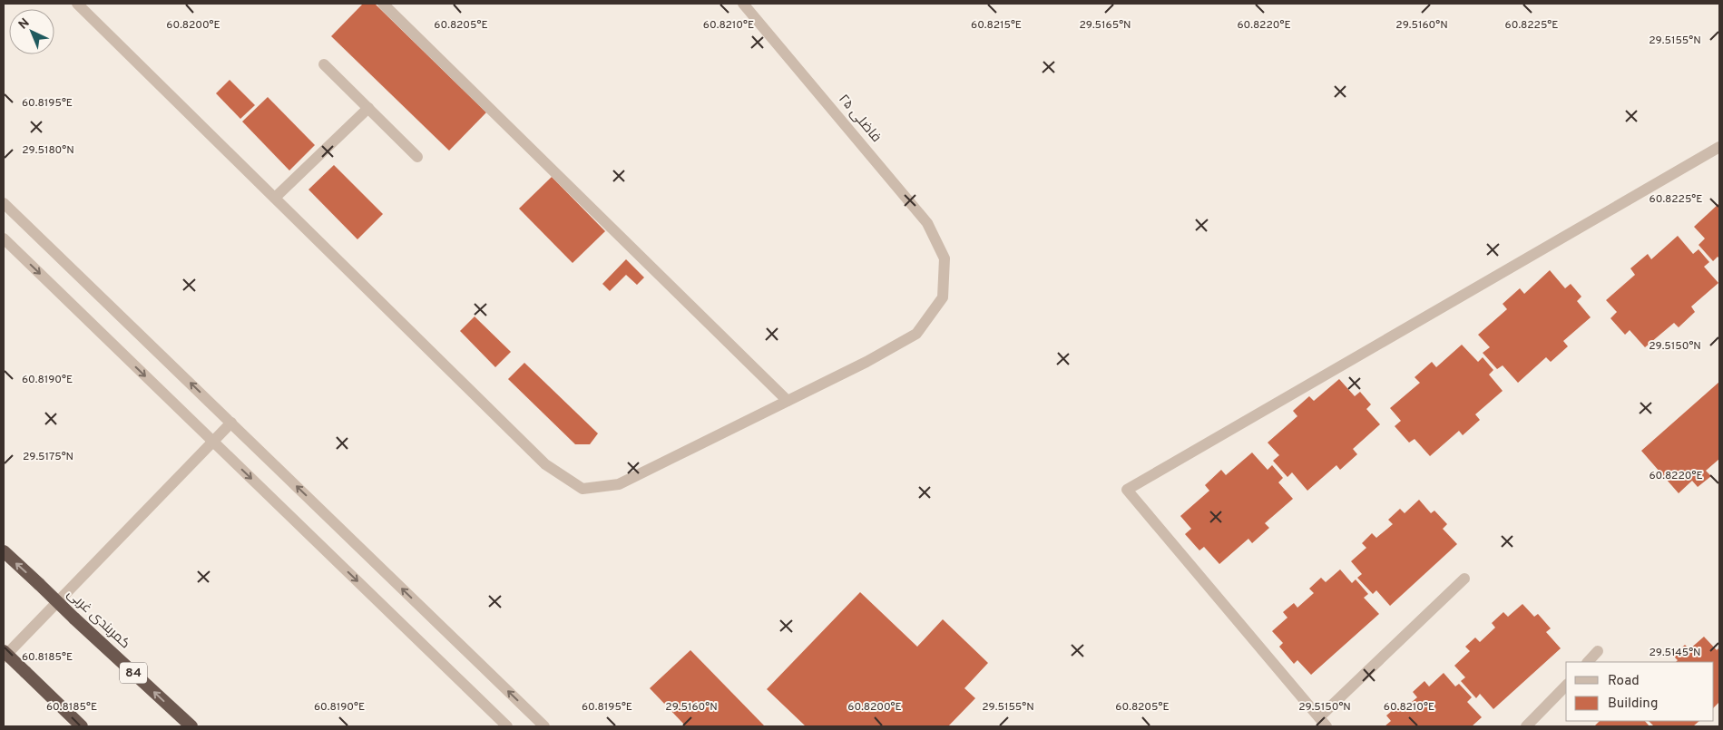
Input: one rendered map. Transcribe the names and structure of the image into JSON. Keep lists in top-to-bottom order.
{
  "streets": {
    "highway": ["کمربندی غربی", "84"],
    "street": ["فاضلی ۲۵"]
  },
  "legend": ["Road", "Building"],
  "north": "top left",
  "coordinates": [
    "29.5165°N",
    "29.5160°N",
    "60.8220°E",
    "60.8225°E",
    "60.8200°E",
    "60.8205°E",
    "60.8210°E",
    "60.8215°E",
    "29.5155°N",
    "60.8195°E",
    "29.5180°N",
    "29.5150°N",
    "60.8190°E",
    "29.5175°N",
    "29.5145°N",
    "60.8185°E"
  ]
}
